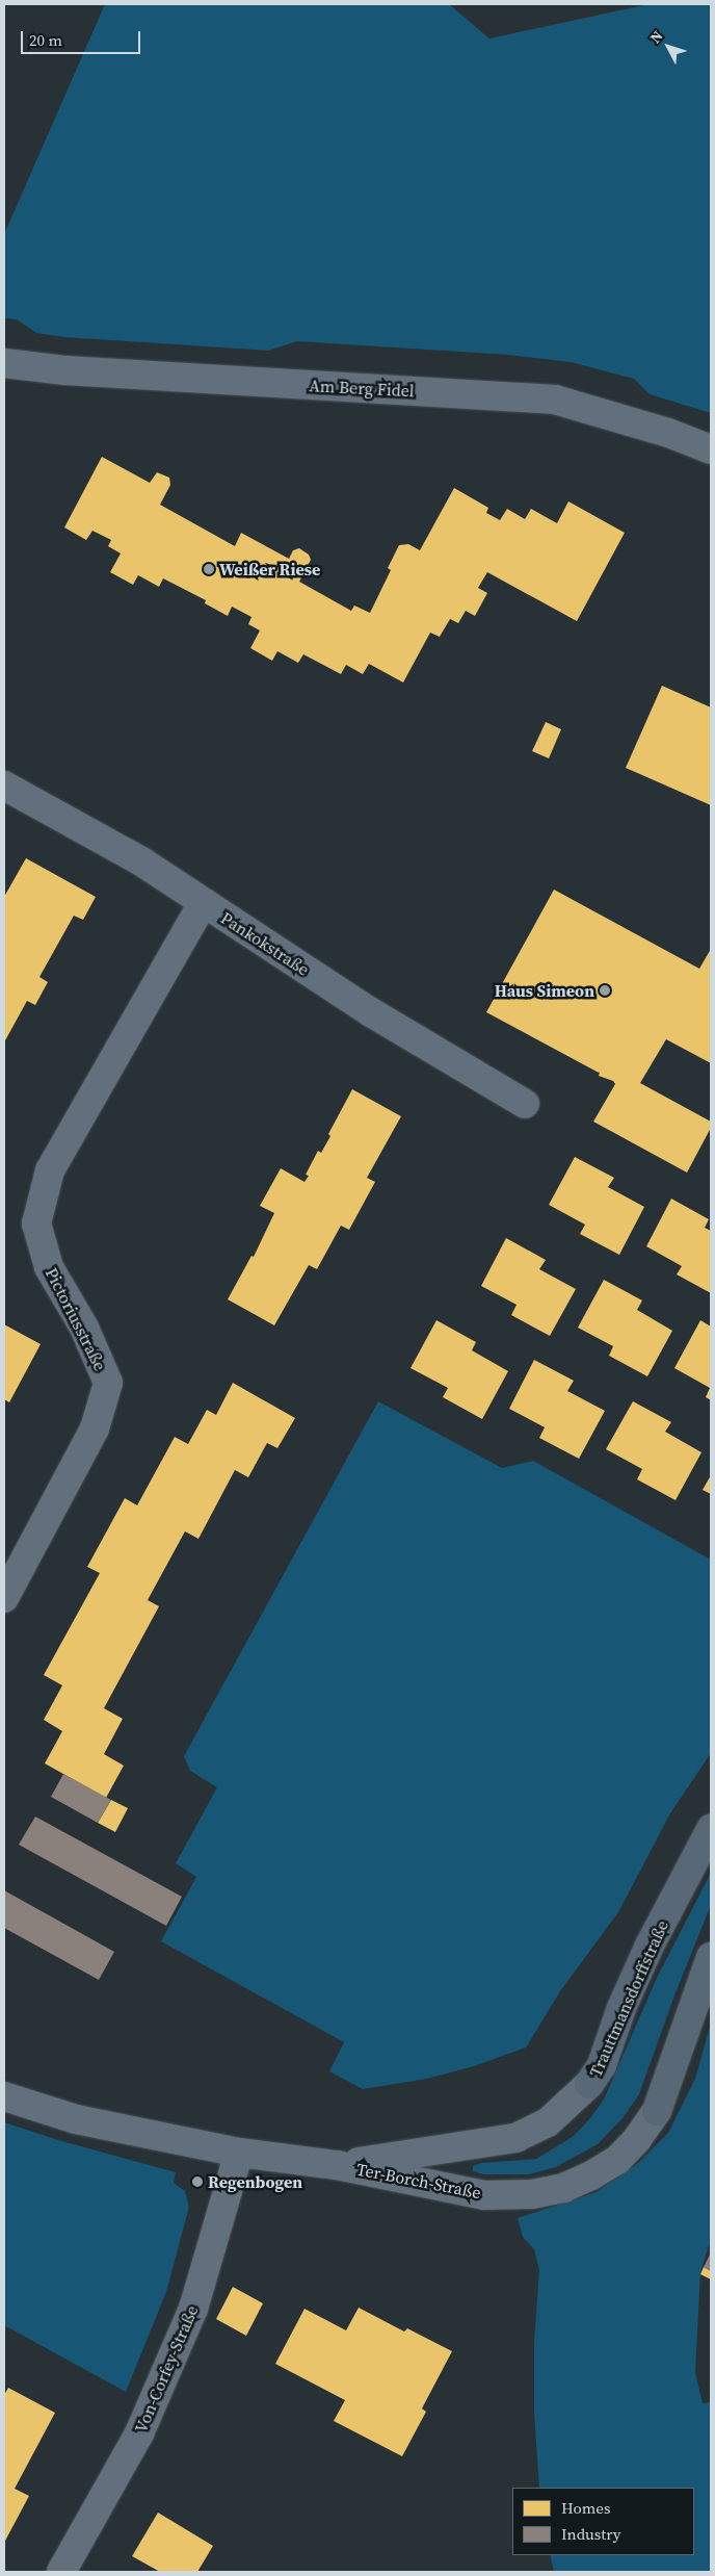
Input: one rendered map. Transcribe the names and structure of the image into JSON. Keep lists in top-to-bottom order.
{
  "streets": {
    "street": [
      "Am Berg Fidel",
      "Pankokstraße",
      "Pictoriusstraße",
      "Trauttmansdorffstraße",
      "Ter-Borch-Straße",
      "Von-Corfey-Straße"
    ]
  },
  "crossings": [
    ["Pankokstraße", "Pictoriusstraße"],
    ["Trauttmansdorffstraße", "Ter-Borch-Straße"],
    ["Ter-Borch-Straße", "Von-Corfey-Straße"]
  ],
  "places": ["Weißer Riese", "Haus Simeon", "Regenbogen"],
  "legend": ["Homes", "Industry"],
  "scale_bar": "20 m",
  "north": "top left"
}
